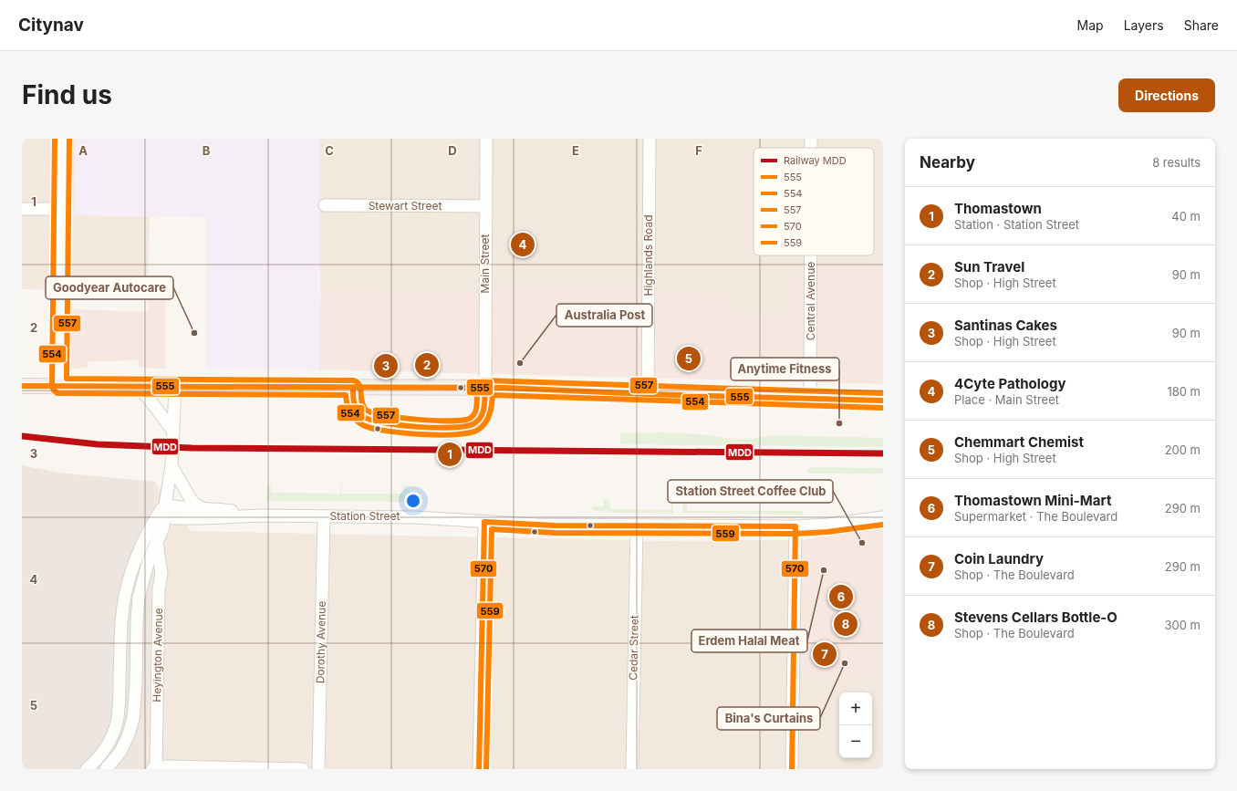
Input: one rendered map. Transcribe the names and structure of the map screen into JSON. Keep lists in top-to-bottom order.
{
  "streets": {
    "street": [
      "Stewart Street",
      "Highlands Road",
      "Main Street",
      "Central Avenue",
      "Station Street",
      "Dorothy Avenue",
      "Cedar Street",
      "Heyington Avenue"
    ]
  },
  "crossings": [
    ["Stewart Street", "Main Street"],
    ["Station Street", "Dorothy Avenue"],
    ["Station Street", "Cedar Street"],
    ["Station Street", "Heyington Avenue"]
  ],
  "places": [
    "Goodyear Autocare",
    "Australia Post",
    "Anytime Fitness",
    "Station Street Coffee Club",
    "Erdem Halal Meat",
    "Bina's Curtains"
  ],
  "lines": [
    "transit line 554",
    "transit line 557",
    "transit line 555",
    "rail line MDD",
    "transit line 570",
    "transit line 559"
  ],
  "legend": [
    "Railway MDD",
    "555",
    "554",
    "557",
    "570",
    "559"
  ],
  "page": {
    "header": "Citynav",
    "nav": ["Map", "Layers", "Share"],
    "buttons": "Directions",
    "title": "Find us",
    "heading": ["Nearby", "8 results"],
    "list": [
      {
        "mark": "1",
        "name": "Thomastown",
        "note": "Station · Station Street",
        "value": "40 m"
      },
      {
        "mark": "2",
        "name": "Sun Travel",
        "note": "Shop · High Street",
        "value": "90 m"
      },
      {
        "mark": "3",
        "name": "Santinas Cakes",
        "note": "Shop · High Street",
        "value": "90 m"
      },
      {
        "mark": "4",
        "name": "4Cyte Pathology",
        "note": "Place · Main Street",
        "value": "180 m"
      },
      {
        "mark": "5",
        "name": "Chemmart Chemist",
        "note": "Shop · High Street",
        "value": "200 m"
      },
      {
        "mark": "6",
        "name": "Thomastown Mini-Mart",
        "note": "Supermarket · The Boulevard",
        "value": "290 m"
      },
      {
        "mark": "7",
        "name": "Coin Laundry",
        "note": "Shop · The Boulevard",
        "value": "290 m"
      },
      {
        "mark": "8",
        "name": "Stevens Cellars Bottle-O",
        "note": "Shop · The Boulevard",
        "value": "300 m"
      }
    ],
    "pins": [
      "4",
      "5",
      "2",
      "3",
      "1",
      "6",
      "8",
      "7"
    ],
    "map_buttons": ["+", "−"]
  },
  "grid": {
    "columns": [
      "A",
      "B",
      "C",
      "D",
      "E",
      "F"
    ],
    "rows": [
      "1",
      "2",
      "3",
      "4",
      "5"
    ]
  }
}
